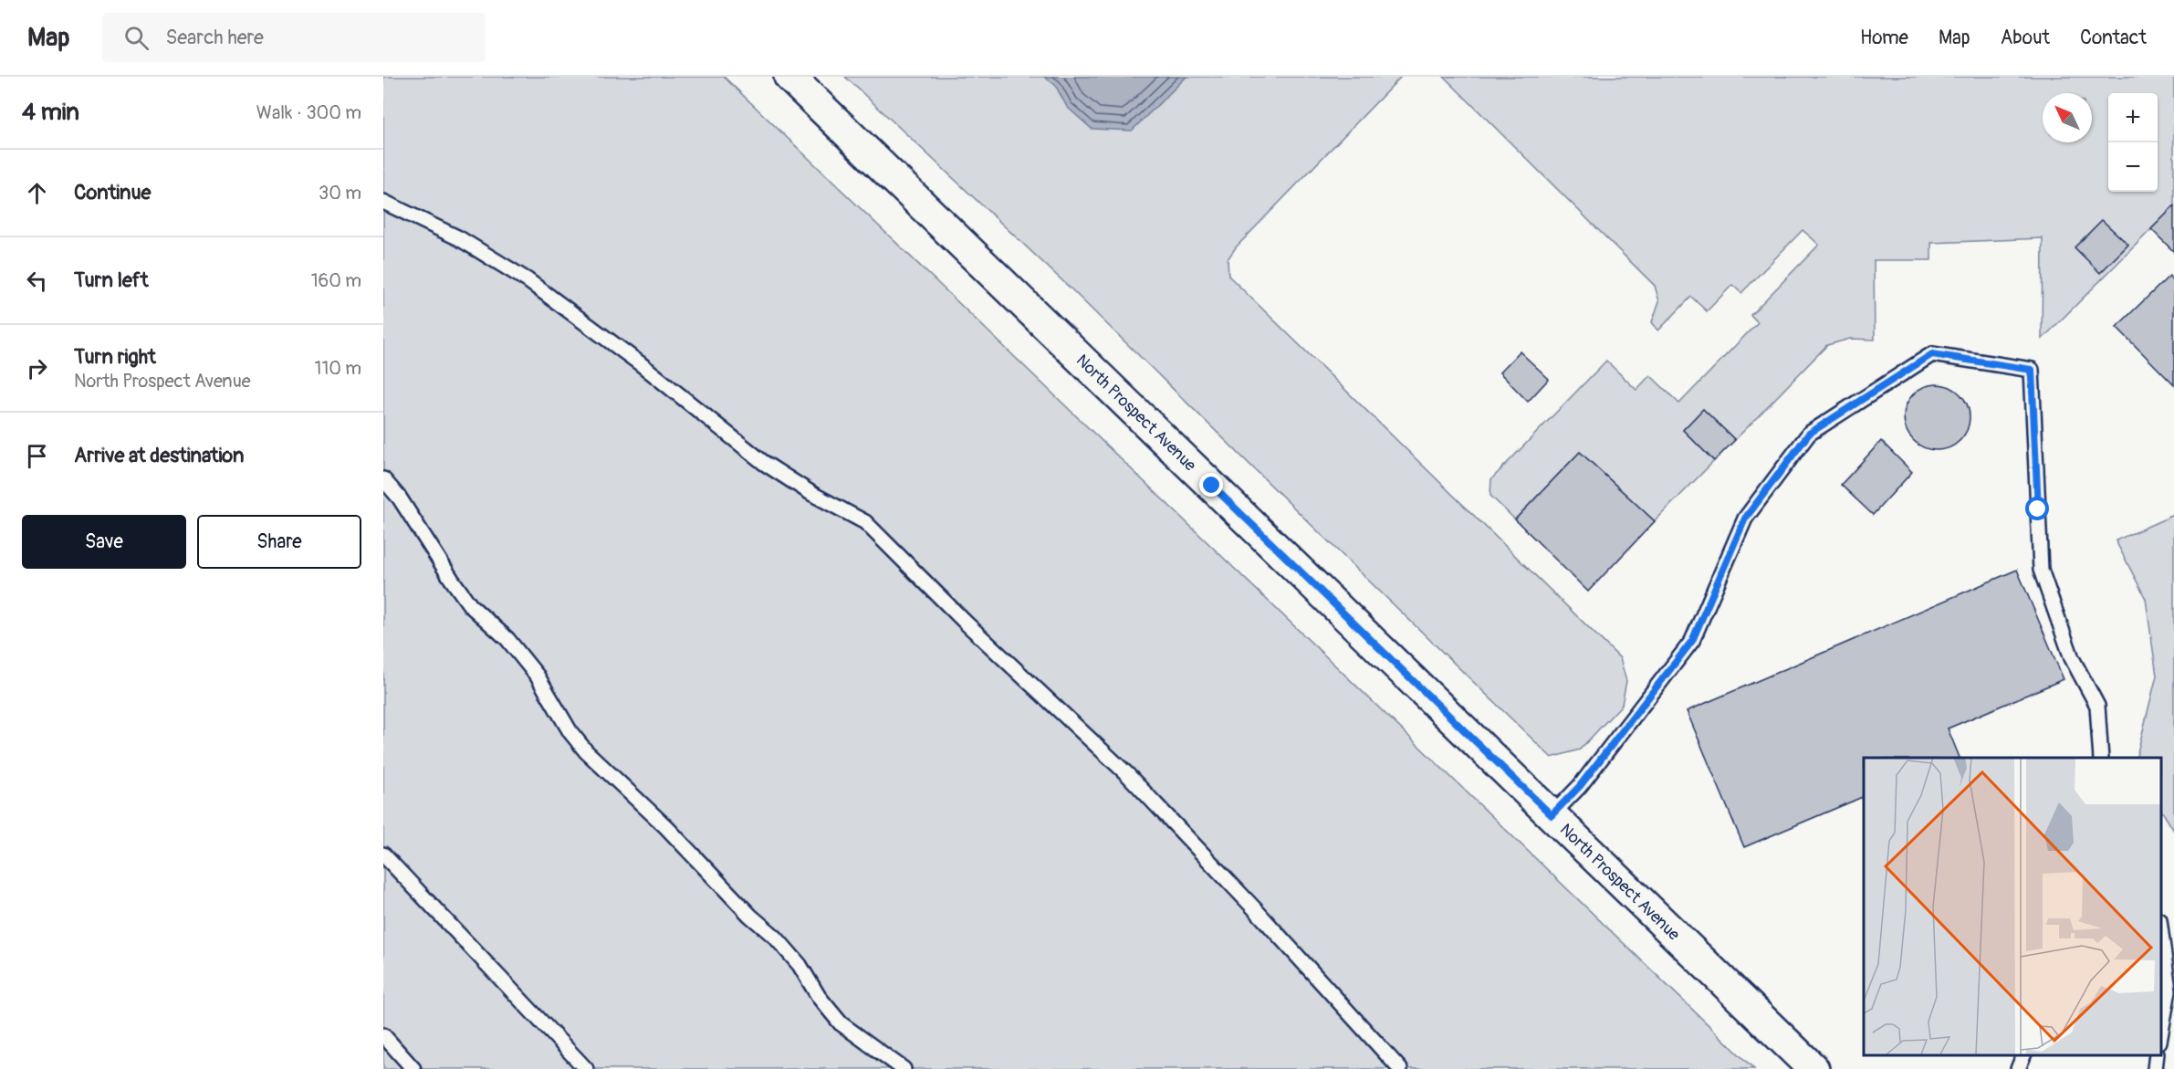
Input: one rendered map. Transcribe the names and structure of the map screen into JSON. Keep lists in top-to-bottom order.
{
  "streets": {
    "main road": ["North Prospect Avenue"]
  },
  "north": "top left",
  "page": {
    "header": "Map",
    "search": "Search here",
    "nav": [
      "Home",
      "Map",
      "About",
      "Contact"
    ],
    "heading": ["4 min", "Walk · 300 m"],
    "map_buttons": ["+", "−"],
    "list": [
      ["Continue", "30 m"],
      ["Turn left", "160 m"],
      ["Turn right", "North Prospect Avenue", "110 m"],
      "Arrive at destination"
    ],
    "buttons": ["Save", "Share"]
  }
}
